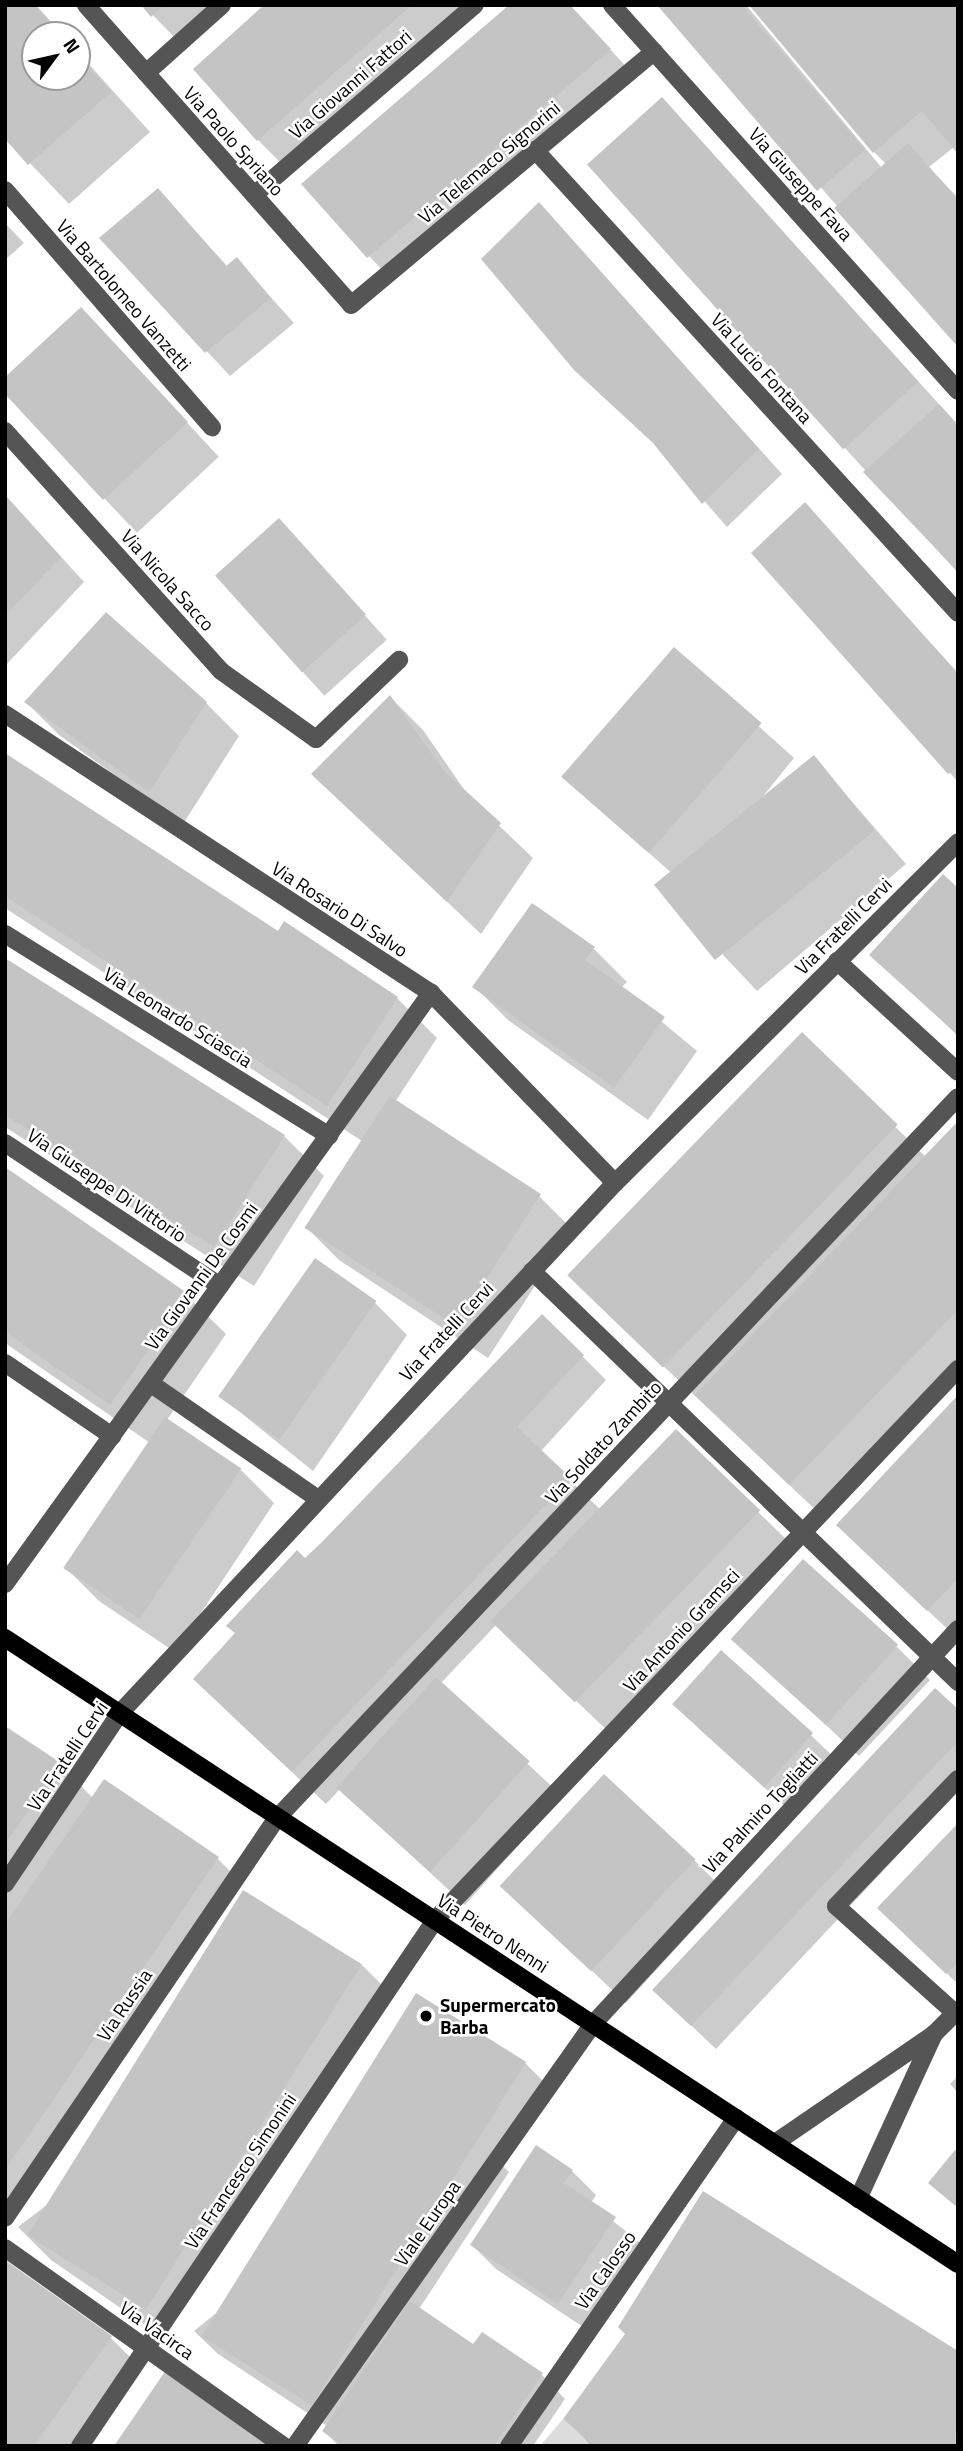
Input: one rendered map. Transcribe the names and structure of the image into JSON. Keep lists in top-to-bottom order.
{
  "streets": {
    "main road": ["Via Pietro Nenni"],
    "street": [
      "Via Giovanni Fattori",
      "Via Paolo Spriano",
      "Via Telemaco Signorini",
      "Via Giuseppe Fava",
      "Via Bartolomeo Vanzetti",
      "Via Lucio Fontana",
      "Via Nicola Sacco",
      "Via Rosario Di Salvo",
      "Via Fratelli Cervi",
      "Via Leonardo Sciascia",
      "Via Giuseppe Di Vittorio",
      "Via Giovanni De Cosmi",
      "Via Soldato Zambito",
      "Via Antonio Gramsci",
      "Via Palmiro Togliatti",
      "Via Russia",
      "Via Francesco Simonini",
      "Viale Europa",
      "Via Calosso",
      "Via Vacirca"
    ]
  },
  "crossings": [
    ["Via Giovanni Fattori", "Via Paolo Spriano"],
    ["Via Paolo Spriano", "Via Telemaco Signorini"],
    ["Via Telemaco Signorini", "Via Giuseppe Fava"],
    ["Via Telemaco Signorini", "Via Lucio Fontana"],
    ["Via Rosario Di Salvo", "Via Fratelli Cervi"],
    ["Via Rosario Di Salvo", "Via Giovanni De Cosmi"],
    ["Via Fratelli Cervi", "Via Pietro Nenni"],
    ["Via Leonardo Sciascia", "Via Giovanni De Cosmi"],
    ["Via Giuseppe Di Vittorio", "Via Giovanni De Cosmi"],
    ["Via Soldato Zambito", "Via Pietro Nenni"],
    ["Via Soldato Zambito", "Via Russia"],
    ["Via Antonio Gramsci", "Via Pietro Nenni"],
    ["Via Antonio Gramsci", "Via Francesco Simonini"],
    ["Via Palmiro Togliatti", "Via Pietro Nenni"],
    ["Via Palmiro Togliatti", "Viale Europa"],
    ["Via Pietro Nenni", "Via Russia"],
    ["Via Pietro Nenni", "Via Francesco Simonini"],
    ["Via Pietro Nenni", "Viale Europa"],
    ["Via Pietro Nenni", "Via Calosso"],
    ["Via Francesco Simonini", "Via Vacirca"]
  ],
  "places": ["Supermercato Barba"],
  "north": "top right"
}
